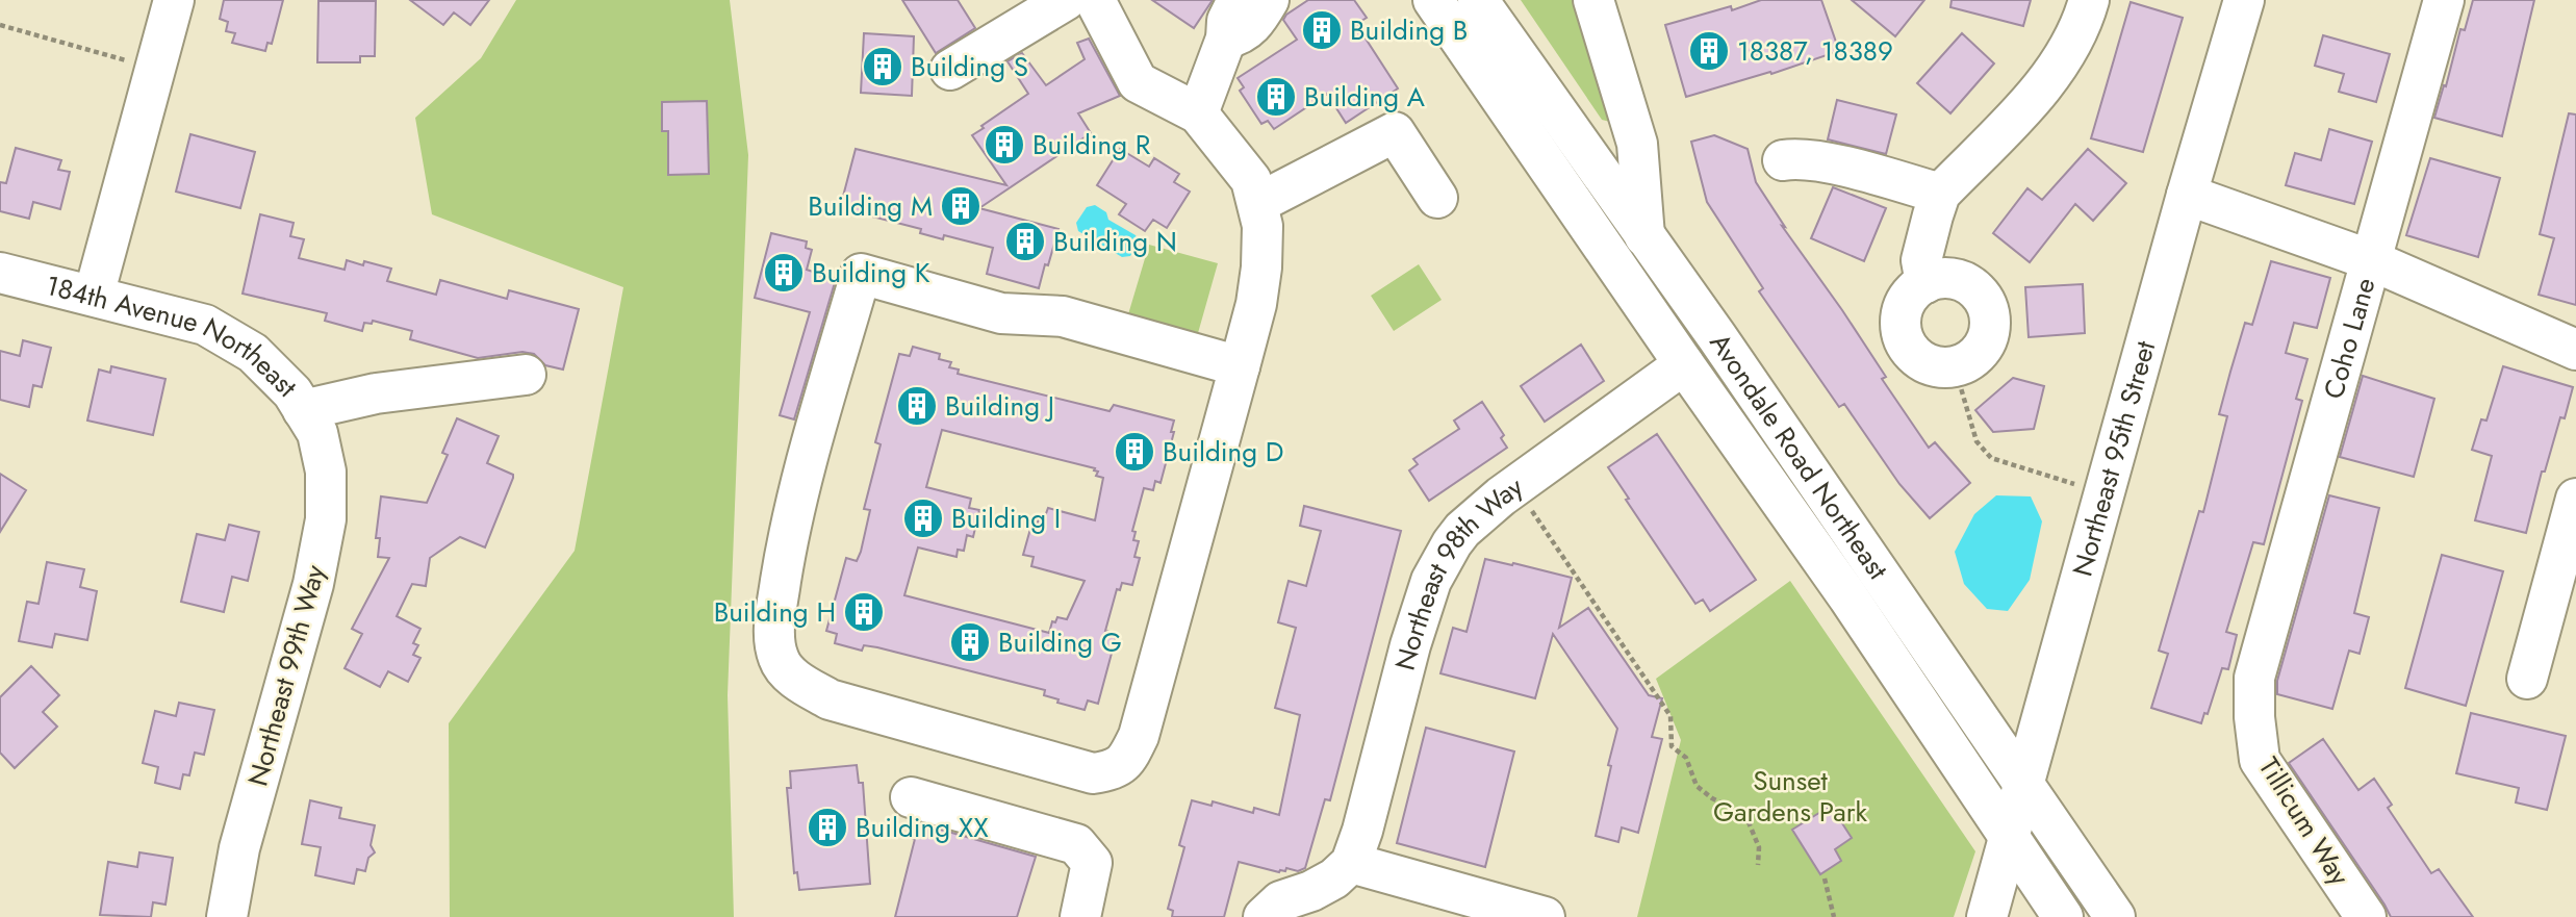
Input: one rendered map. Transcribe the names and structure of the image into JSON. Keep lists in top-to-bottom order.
{
  "streets": {
    "street": [
      "Coho Lane",
      "184th Avenue Northeast",
      "Avondale Road Northeast",
      "Northeast 95th Street",
      "Northeast 98th Way",
      "Northeast 99th Way",
      "Tillicum Way"
    ]
  },
  "crossings": [
    ["Coho Lane", "Tillicum Way"],
    ["184th Avenue Northeast", "Northeast 99th Way"],
    ["Avondale Road Northeast", "Northeast 95th Street"],
    ["Avondale Road Northeast", "Northeast 98th Way"]
  ],
  "parks": ["Sunset Gardens Park"],
  "places": {
    "building": [
      "Building B",
      "18387, 18389",
      "Building S",
      "Building A",
      "Building R",
      "Building M",
      "Building N",
      "Building K",
      "Building J",
      "Building D",
      "Building I",
      "Building H",
      "Building G",
      "Building XX"
    ]
  }
}
